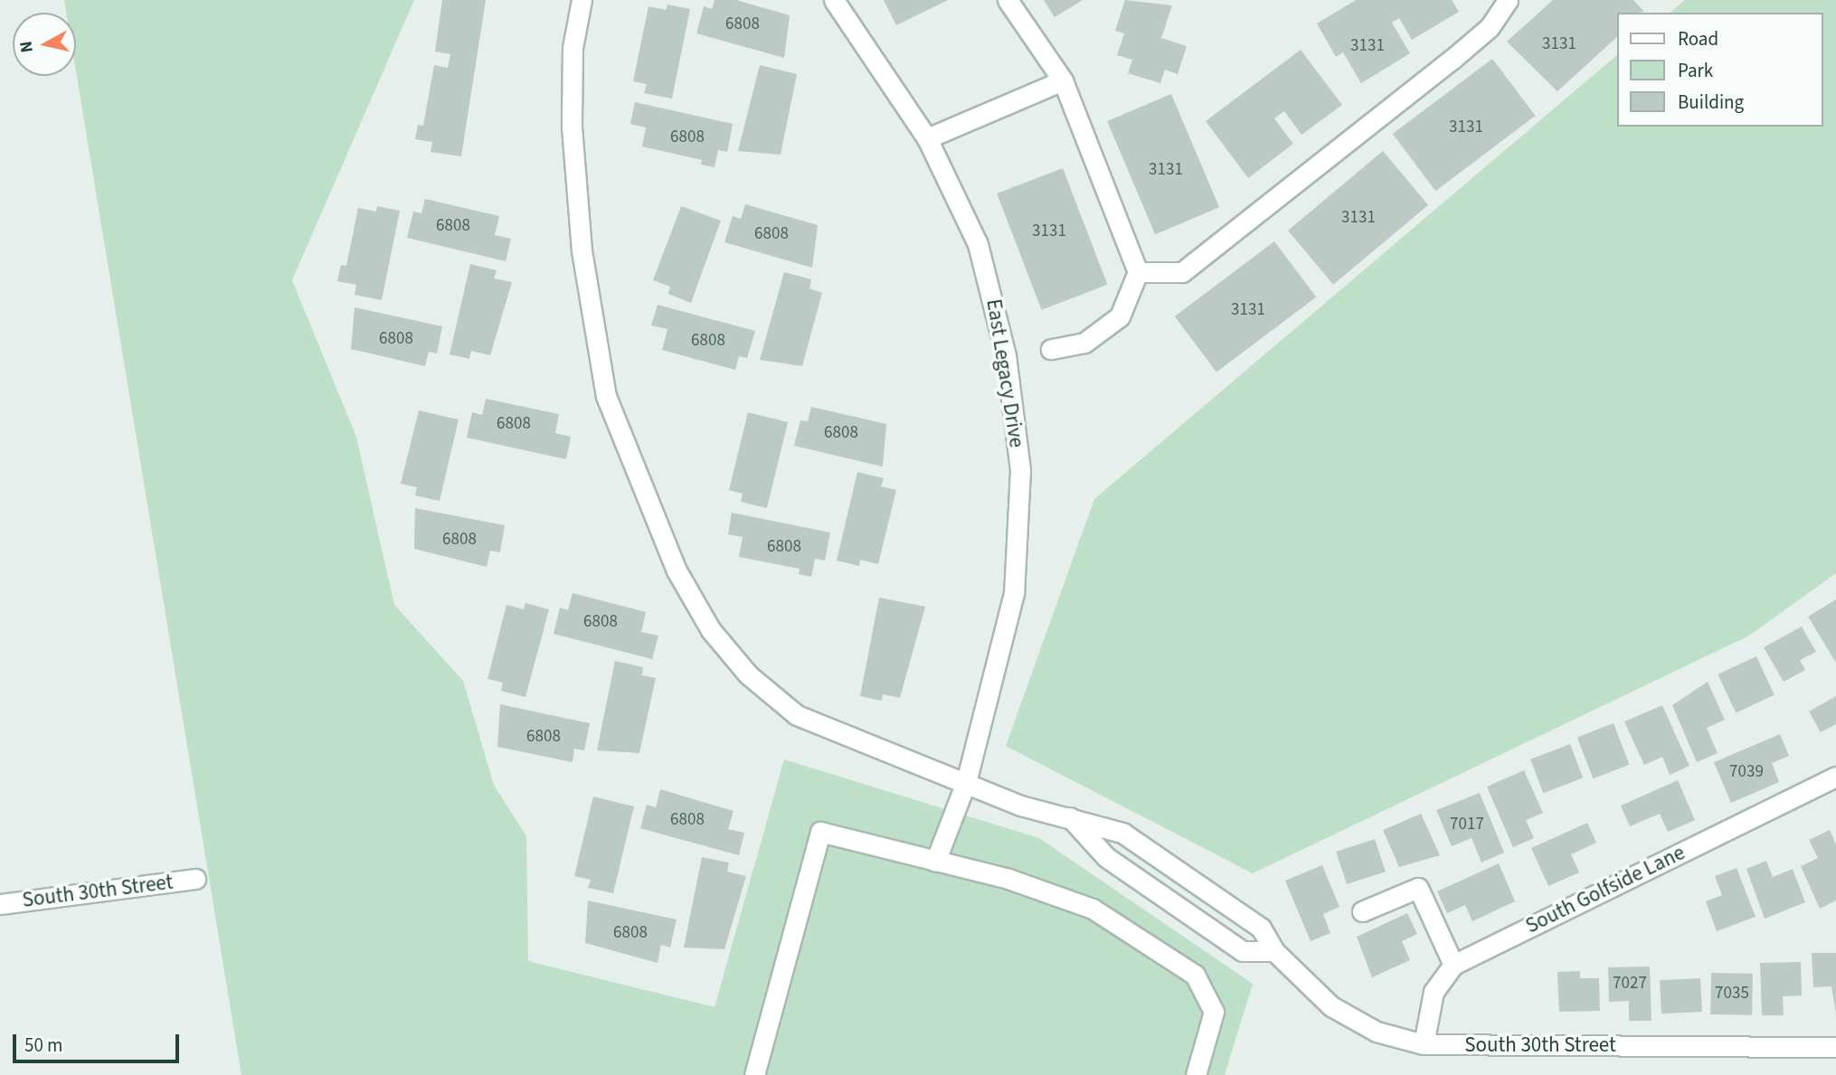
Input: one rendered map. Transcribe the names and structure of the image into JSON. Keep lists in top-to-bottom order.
{
  "streets": {
    "street": ["East Legacy Drive", "South Golfside Lane", "South 30th Street"]
  },
  "crossings": [
    ["East Legacy Drive", "South 30th Street"],
    ["South Golfside Lane", "South 30th Street"]
  ],
  "house_numbers": [
    "6808",
    "3131",
    "3131",
    "3131",
    "6808",
    "3131",
    "3131",
    "6808",
    "3131",
    "6808",
    "3131",
    "6808",
    "6808",
    "6808",
    "6808",
    "6808",
    "6808",
    "6808",
    "6808",
    "7039",
    "6808",
    "7017",
    "6808",
    "7027",
    "7035"
  ],
  "legend": ["Road", "Park", "Building"],
  "scale_bar": "50 m",
  "north": "left"
}
